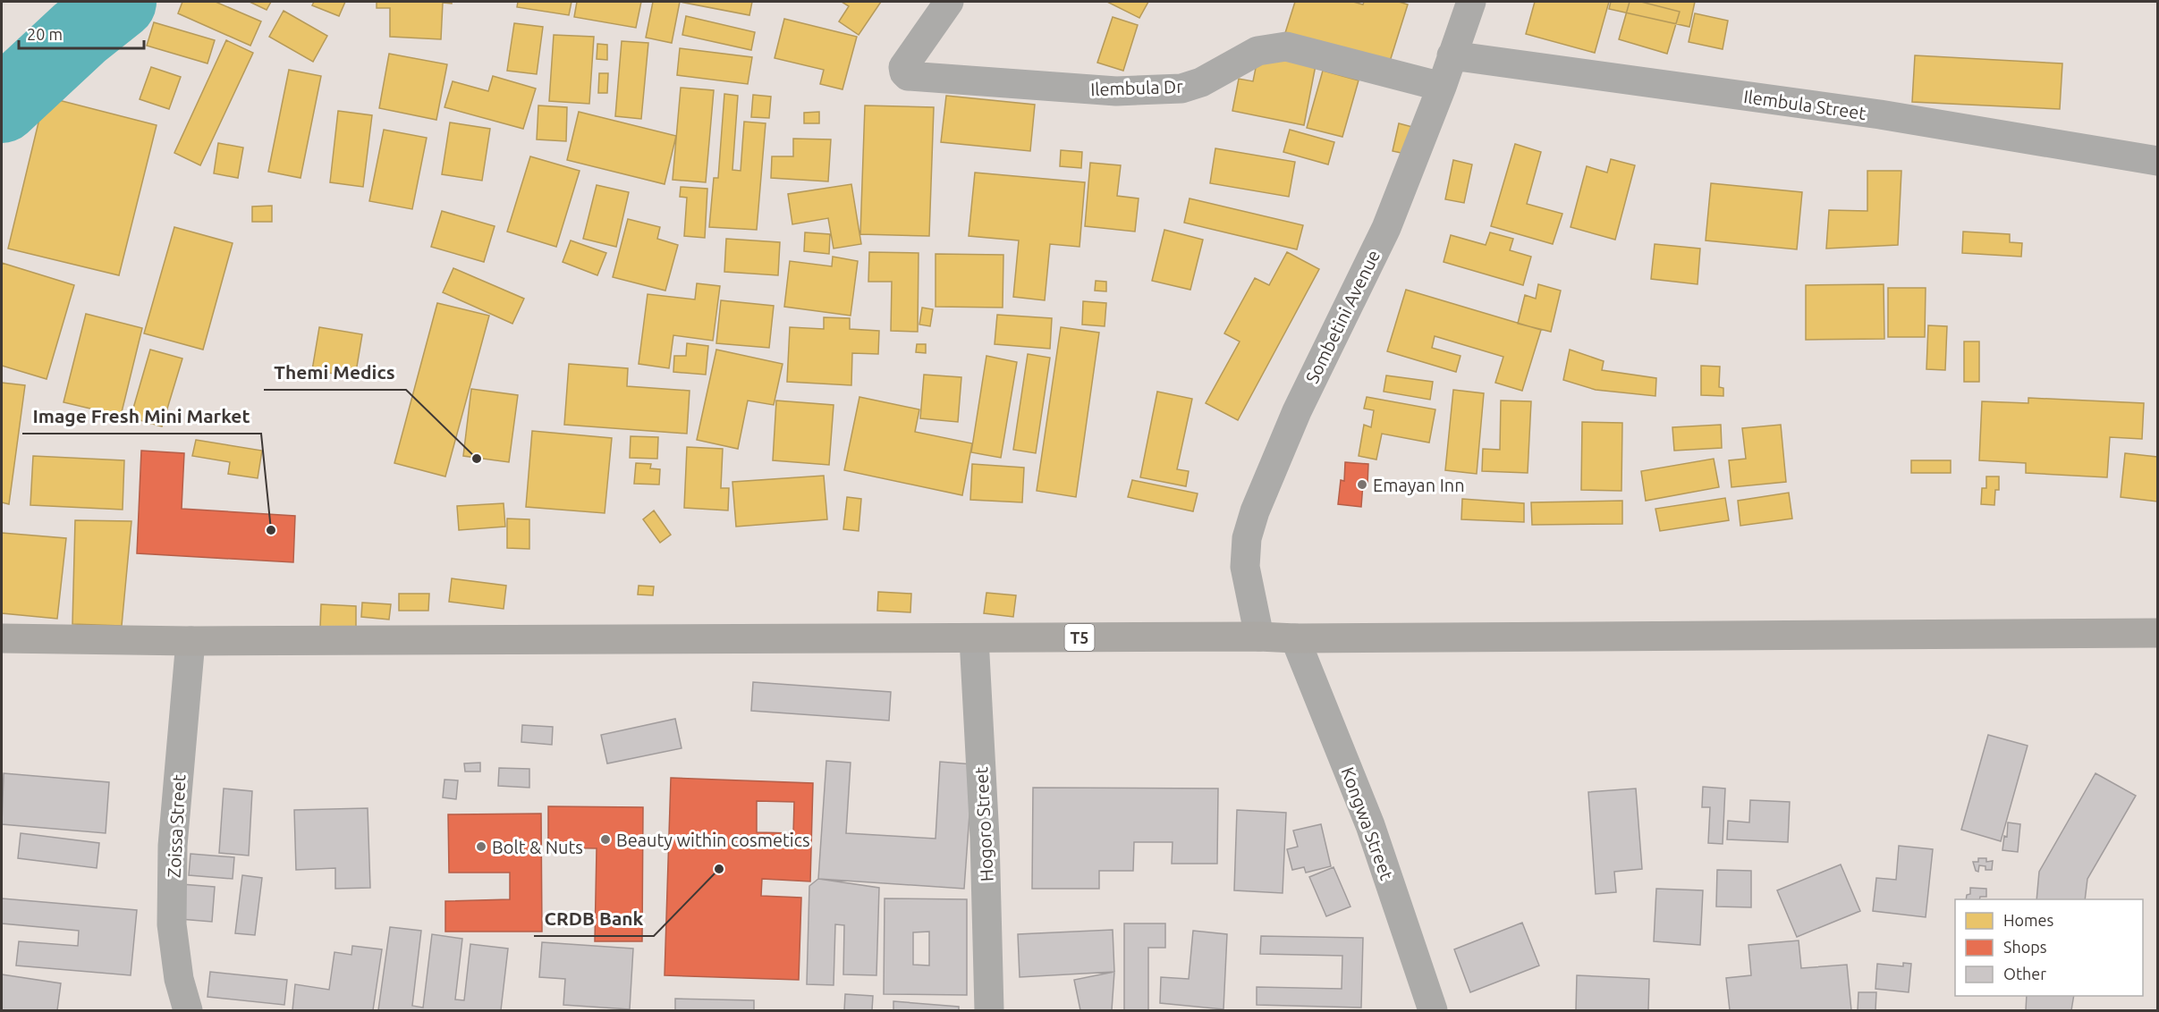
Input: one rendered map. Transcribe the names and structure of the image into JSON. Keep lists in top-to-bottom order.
{
  "streets": {
    "highway": ["T5"],
    "street": [
      "Ilembula Dr",
      "Ilembula Street",
      "Sombetini Avenue",
      "Kongwa Street",
      "Hogoro Street",
      "Zoissa Street"
    ]
  },
  "crossings": [
    ["Ilembula Dr", "Sombetini Avenue"],
    ["Ilembula Street", "Sombetini Avenue"],
    ["Sombetini Avenue", "T5"],
    ["T5", "Kongwa Street"],
    ["T5", "Hogoro Street"],
    ["T5", "Zoissa Street"]
  ],
  "places": [
    "Themi Medics",
    "Emayan Inn",
    "Image Fresh Mini Market",
    "Beauty within cosmetics",
    "Bolt & Nuts",
    "CRDB Bank"
  ],
  "legend": ["Homes", "Shops", "Other"],
  "scale_bar": "20 m"
}
